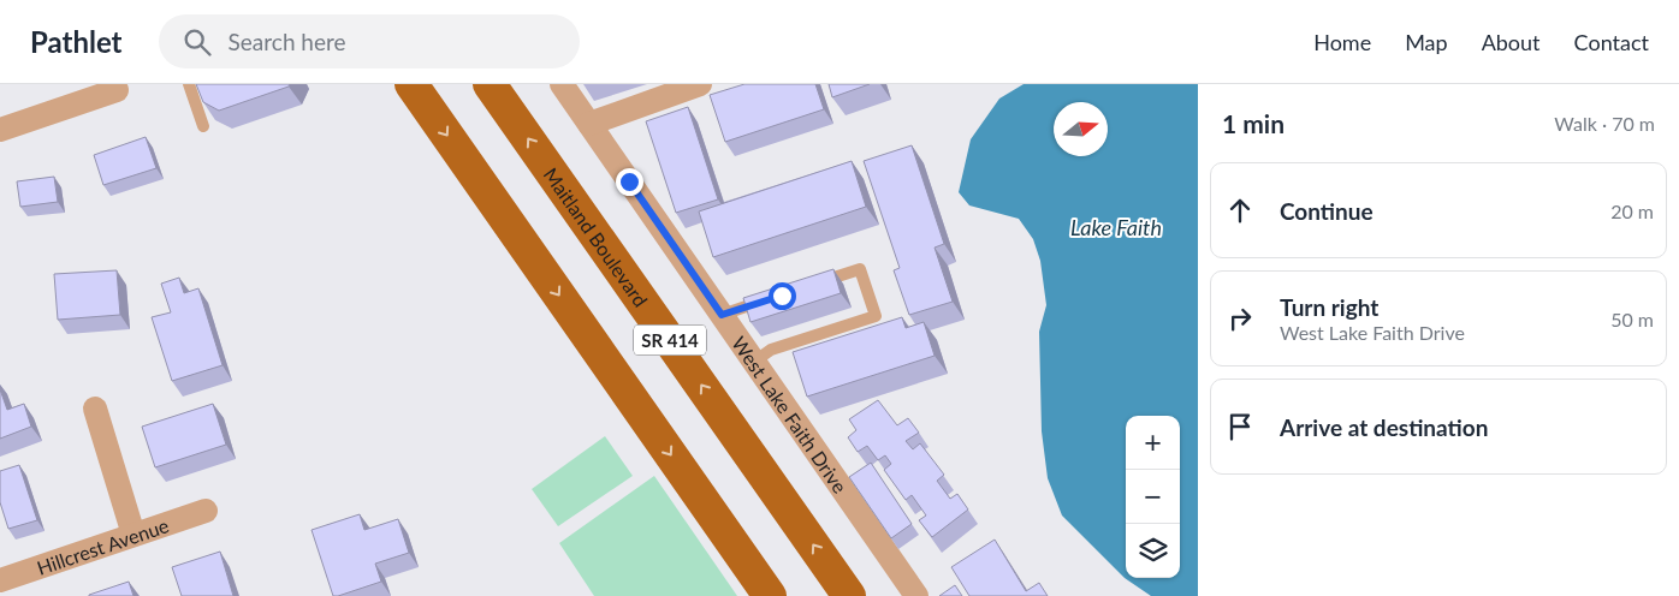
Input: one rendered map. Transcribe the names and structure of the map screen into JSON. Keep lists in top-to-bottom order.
{
  "streets": {
    "main road": ["Maitland Boulevard", "SR 414"],
    "street": ["West Lake Faith Drive", "Hillcrest Avenue"]
  },
  "water": ["Lake Faith"],
  "north": "right",
  "page": {
    "header": "Pathlet",
    "search": "Search here",
    "nav": [
      "Home",
      "Map",
      "About",
      "Contact"
    ],
    "heading": ["1 min", "Walk · 70 m"],
    "list": [
      ["Continue", "20 m"],
      ["Turn right", "West Lake Faith Drive", "50 m"],
      "Arrive at destination"
    ],
    "map_buttons": ["+", "−"]
  }
}
